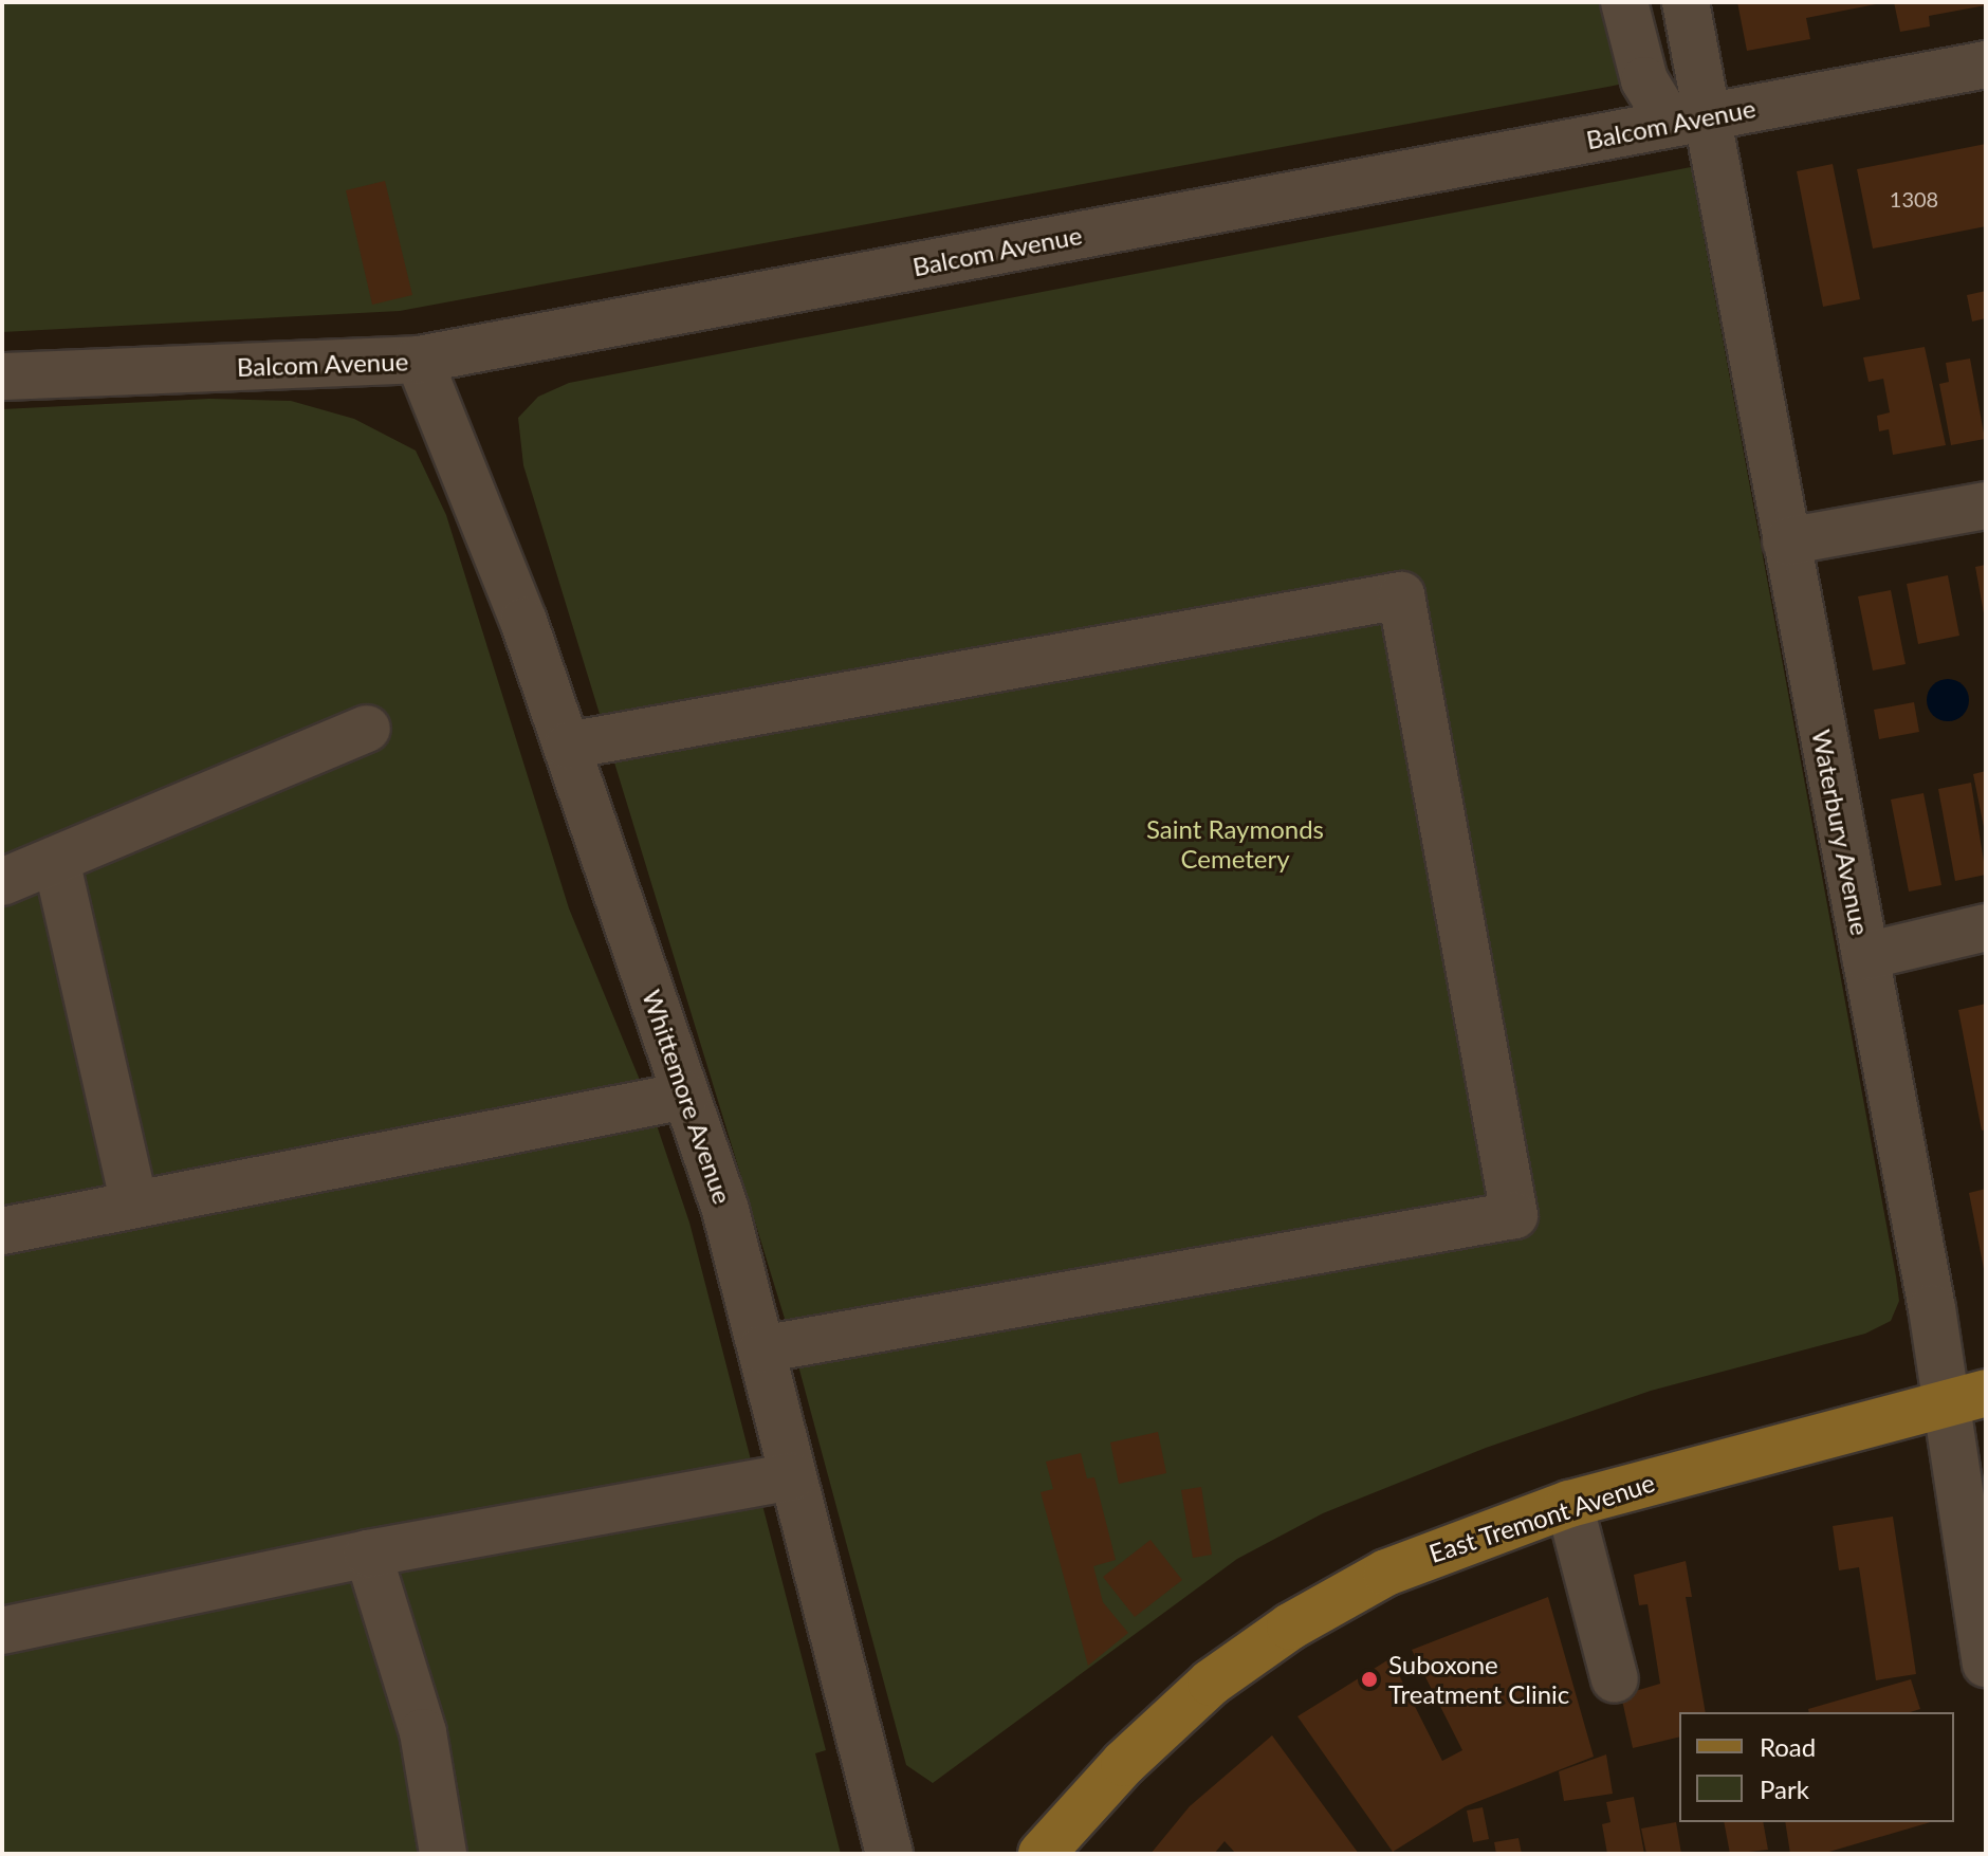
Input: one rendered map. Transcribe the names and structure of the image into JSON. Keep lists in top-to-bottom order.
{
  "streets": {
    "main road": ["East Tremont Avenue"],
    "street": ["Balcom Avenue", "Waterbury Avenue", "Whittemore Avenue"]
  },
  "crossings": [
    ["Balcom Avenue", "Waterbury Avenue"],
    ["Balcom Avenue", "Whittemore Avenue"],
    ["Waterbury Avenue", "East Tremont Avenue"]
  ],
  "parks": ["Saint Raymonds Cemetery"],
  "places": ["Suboxone Treatment Clinic"],
  "house_numbers": ["1308"],
  "legend": ["Road", "Park"]
}
